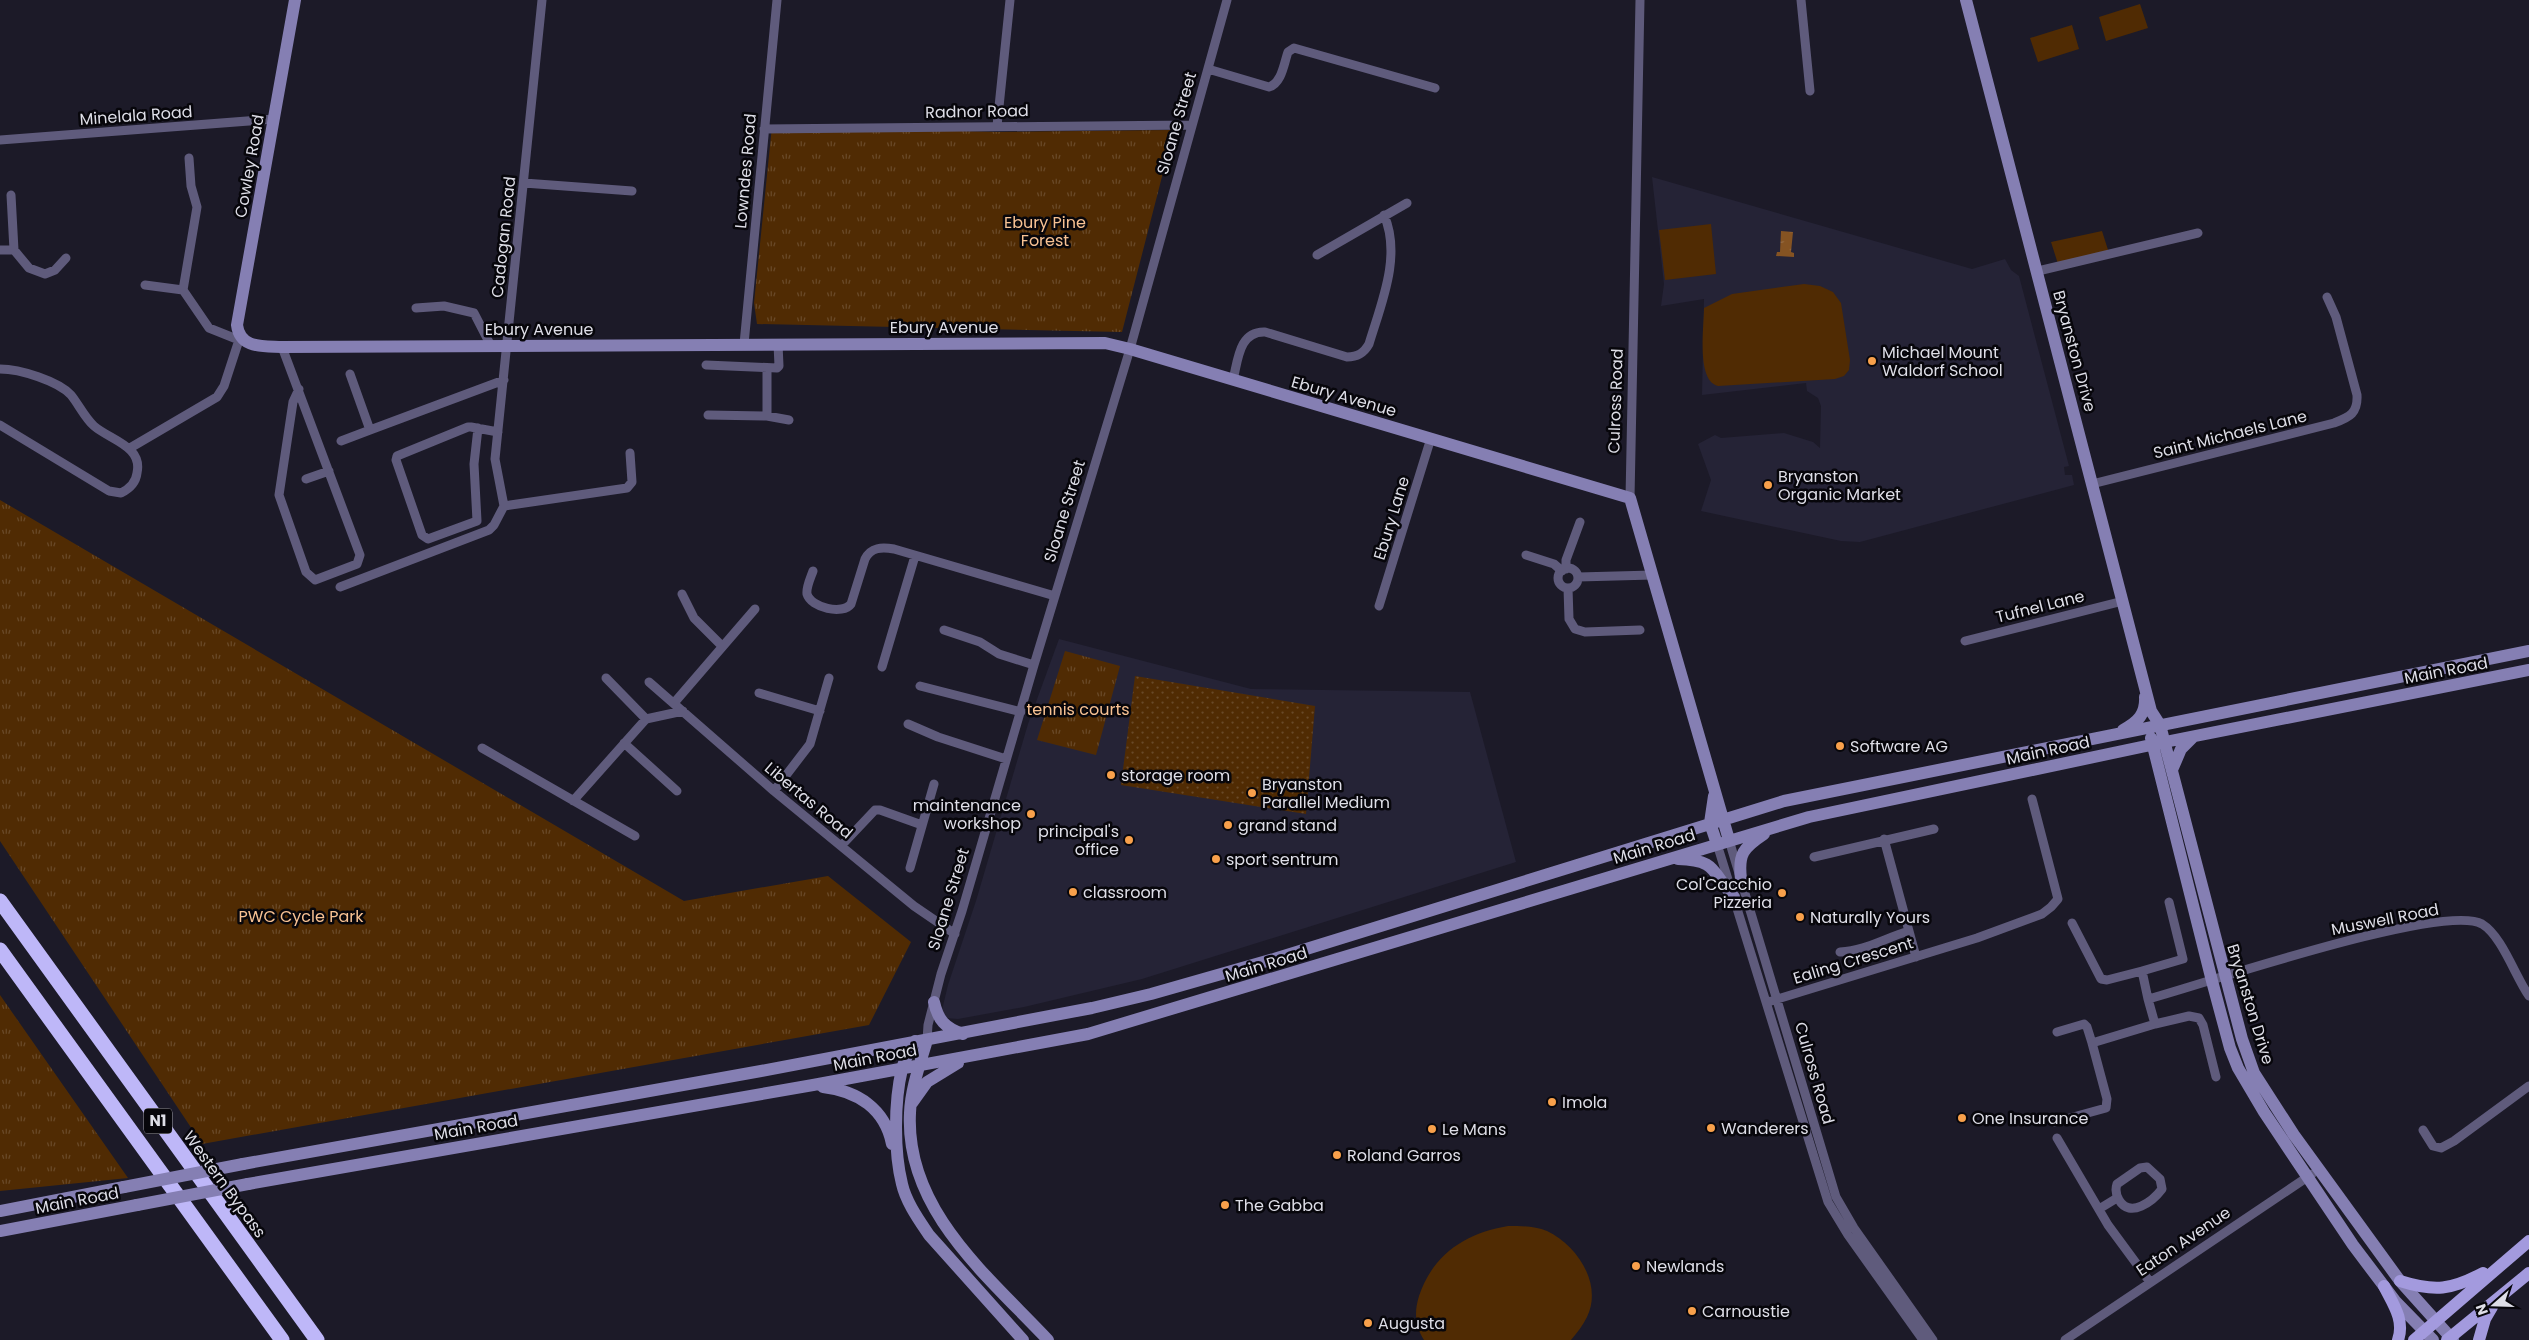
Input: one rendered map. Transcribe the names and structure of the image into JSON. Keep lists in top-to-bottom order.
{
  "streets": {
    "highway": ["N1", "Western Bypass"],
    "main road": [
      "Sloane Street",
      "Cowley Road",
      "Ebury Avenue",
      "Bryanston Drive",
      "Culross Road",
      "Main Road"
    ],
    "street": [
      "Radnor Road",
      "Minelala Road",
      "Lowndes Road",
      "Cadogan Road",
      "Saint Michaels Lane",
      "Ebury Lane",
      "Tufnel Lane",
      "Libertas Road",
      "Muswell Road",
      "Ealing Crescent",
      "Eaton Avenue"
    ]
  },
  "crossings": [
    ["Radnor Road", "Sloane Street"],
    ["Radnor Road", "Lowndes Road"],
    ["Minelala Road", "Cowley Road"],
    ["Sloane Street", "Ebury Avenue"],
    ["Sloane Street", "Main Road"],
    ["Sloane Street", "Libertas Road"],
    ["Cowley Road", "Ebury Avenue"],
    ["Lowndes Road", "Ebury Avenue"],
    ["Cadogan Road", "Ebury Avenue"],
    ["Ebury Avenue", "Culross Road"],
    ["Ebury Avenue", "Ebury Lane"],
    ["Bryanston Drive", "Saint Michaels Lane"],
    ["Bryanston Drive", "Tufnel Lane"],
    ["Bryanston Drive", "Main Road"],
    ["Bryanston Drive", "Muswell Road"],
    ["Bryanston Drive", "Eaton Avenue"],
    ["Culross Road", "Main Road"],
    ["Culross Road", "Ealing Crescent"]
  ],
  "parks": ["Ebury Pine Forest", "tennis courts", "PWC Cycle Park"],
  "places": [
    "Michael Mount Waldorf School",
    "Bryanston Organic Market",
    "Software AG",
    "storage room",
    "Bryanston Parallel Medium",
    "maintenance workshop",
    "grand stand",
    "principal's office",
    "sport sentrum",
    "classroom",
    "Col'Cacchio Pizzeria",
    "Naturally Yours",
    "Imola",
    "One Insurance",
    "Wanderers",
    "Le Mans",
    "Roland Garros",
    "The Gabba",
    "Newlands",
    "Carnoustie",
    "Augusta"
  ],
  "north": "left"
}
